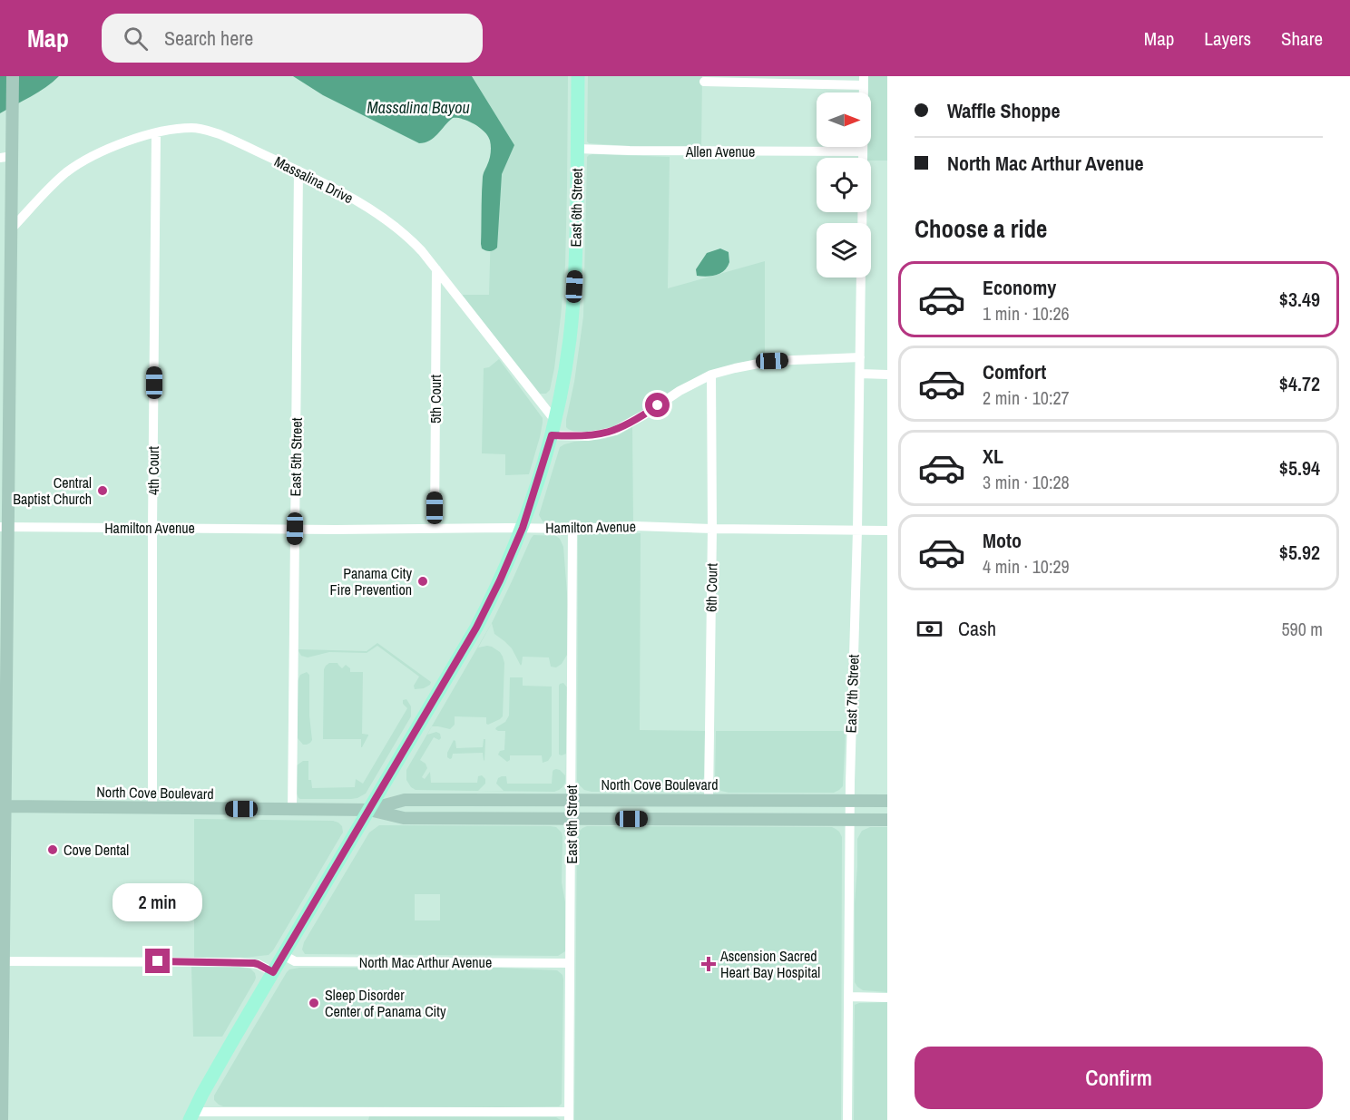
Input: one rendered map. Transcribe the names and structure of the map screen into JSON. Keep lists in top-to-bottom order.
{
  "streets": {
    "main road": ["East 6th Street"],
    "street": [
      "Allen Avenue",
      "Massalina Drive",
      "5th Court",
      "East 5th Street",
      "4th Court",
      "Hamilton Avenue",
      "6th Court",
      "East 7th Street",
      "North Cove Boulevard",
      "North Mac Arthur Avenue"
    ]
  },
  "crossings": [
    ["Allen Avenue", "East 6th Street"],
    ["Massalina Drive", "East 6th Street"],
    ["Massalina Drive", "5th Court"],
    ["Massalina Drive", "East 5th Street"],
    ["Massalina Drive", "4th Court"],
    ["East 6th Street", "Hamilton Avenue"],
    ["East 6th Street", "North Cove Boulevard"],
    ["East 6th Street", "North Mac Arthur Avenue"],
    ["5th Court", "Hamilton Avenue"],
    ["East 5th Street", "Hamilton Avenue"],
    ["East 5th Street", "North Cove Boulevard"],
    ["4th Court", "Hamilton Avenue"],
    ["4th Court", "North Cove Boulevard"],
    ["Hamilton Avenue", "6th Court"],
    ["Hamilton Avenue", "East 7th Street"],
    ["6th Court", "North Cove Boulevard"],
    ["East 7th Street", "North Cove Boulevard"]
  ],
  "water": ["Massalina Bayou"],
  "places": {
    "other": [
      "Central Baptist Church",
      "Panama City Fire Prevention",
      "Cove Dental",
      "Sleep Disorder Center of Panama City"
    ],
    "health": ["Ascension Sacred Heart Bay Hospital"]
  },
  "north": "right",
  "page": {
    "header": "Map",
    "search": "Search here",
    "nav": ["Map", "Layers", "Share"],
    "banner": ["Waffle Shoppe", "North Mac Arthur Avenue"],
    "heading": "Choose a ride",
    "list": [
      {
        "name": "Economy",
        "note": "1 min · 10:26",
        "value": "$3.49"
      },
      {
        "name": "Comfort",
        "note": "2 min · 10:27",
        "value": "$4.72"
      },
      {
        "name": "XL",
        "note": "3 min · 10:28",
        "value": "$5.94"
      },
      {
        "name": "Moto",
        "note": "4 min · 10:29",
        "value": "$5.92"
      }
    ],
    "pay": ["Cash", "590 m"],
    "bubble": "2 min",
    "buttons": "Confirm"
  }
}
